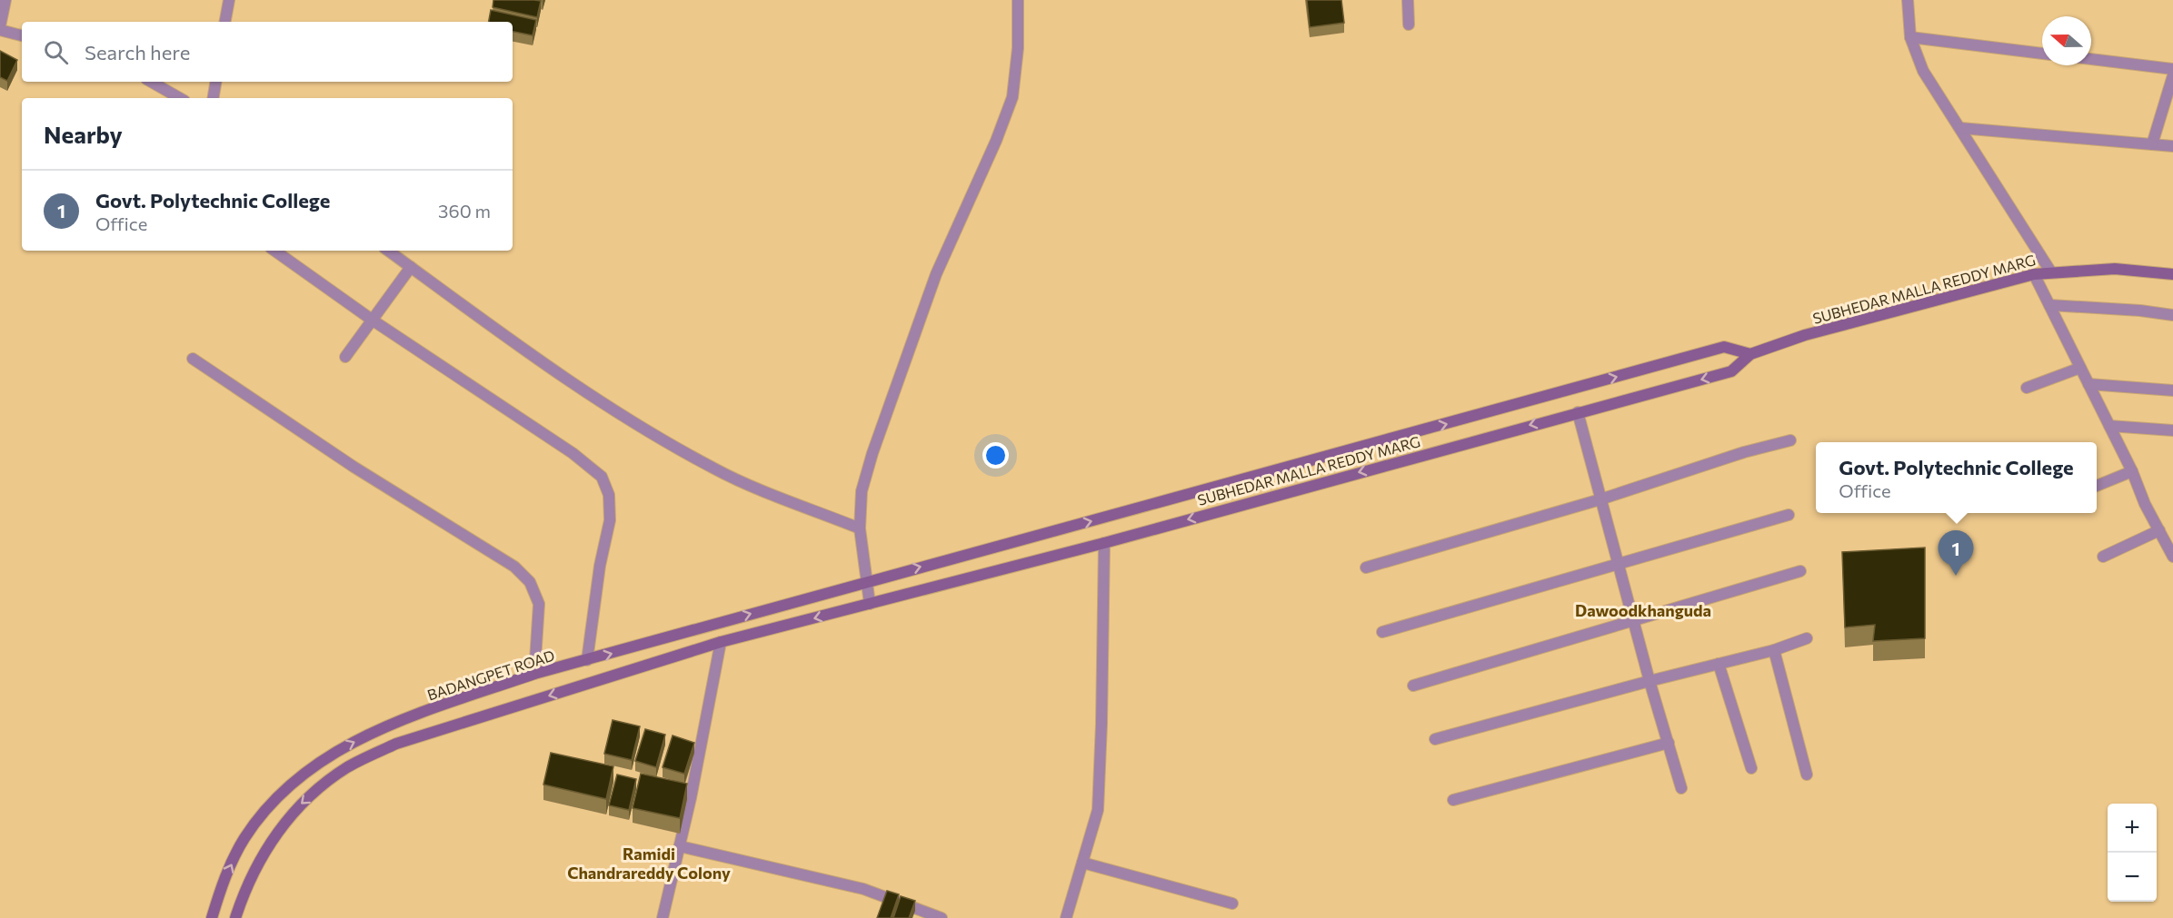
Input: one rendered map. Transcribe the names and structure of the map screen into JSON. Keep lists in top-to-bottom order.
{
  "streets": {
    "main road": ["SUBHEDAR MALLA REDDY MARG", "BADANGPET ROAD"]
  },
  "crossings": [
    ["SUBHEDAR MALLA REDDY MARG", "BADANGPET ROAD"]
  ],
  "districts": ["Dawoodkhanguda", "Ramidi Chandrareddy Colony"],
  "north": "left",
  "page": {
    "search": "Search here",
    "heading": "Nearby",
    "list": [
      {
        "mark": "1",
        "name": "Govt. Polytechnic College",
        "note": "Office",
        "value": "360 m"
      }
    ],
    "popup": ["Govt. Polytechnic College", "Office"],
    "pins": "1",
    "map_buttons": ["+", "−"]
  }
}
